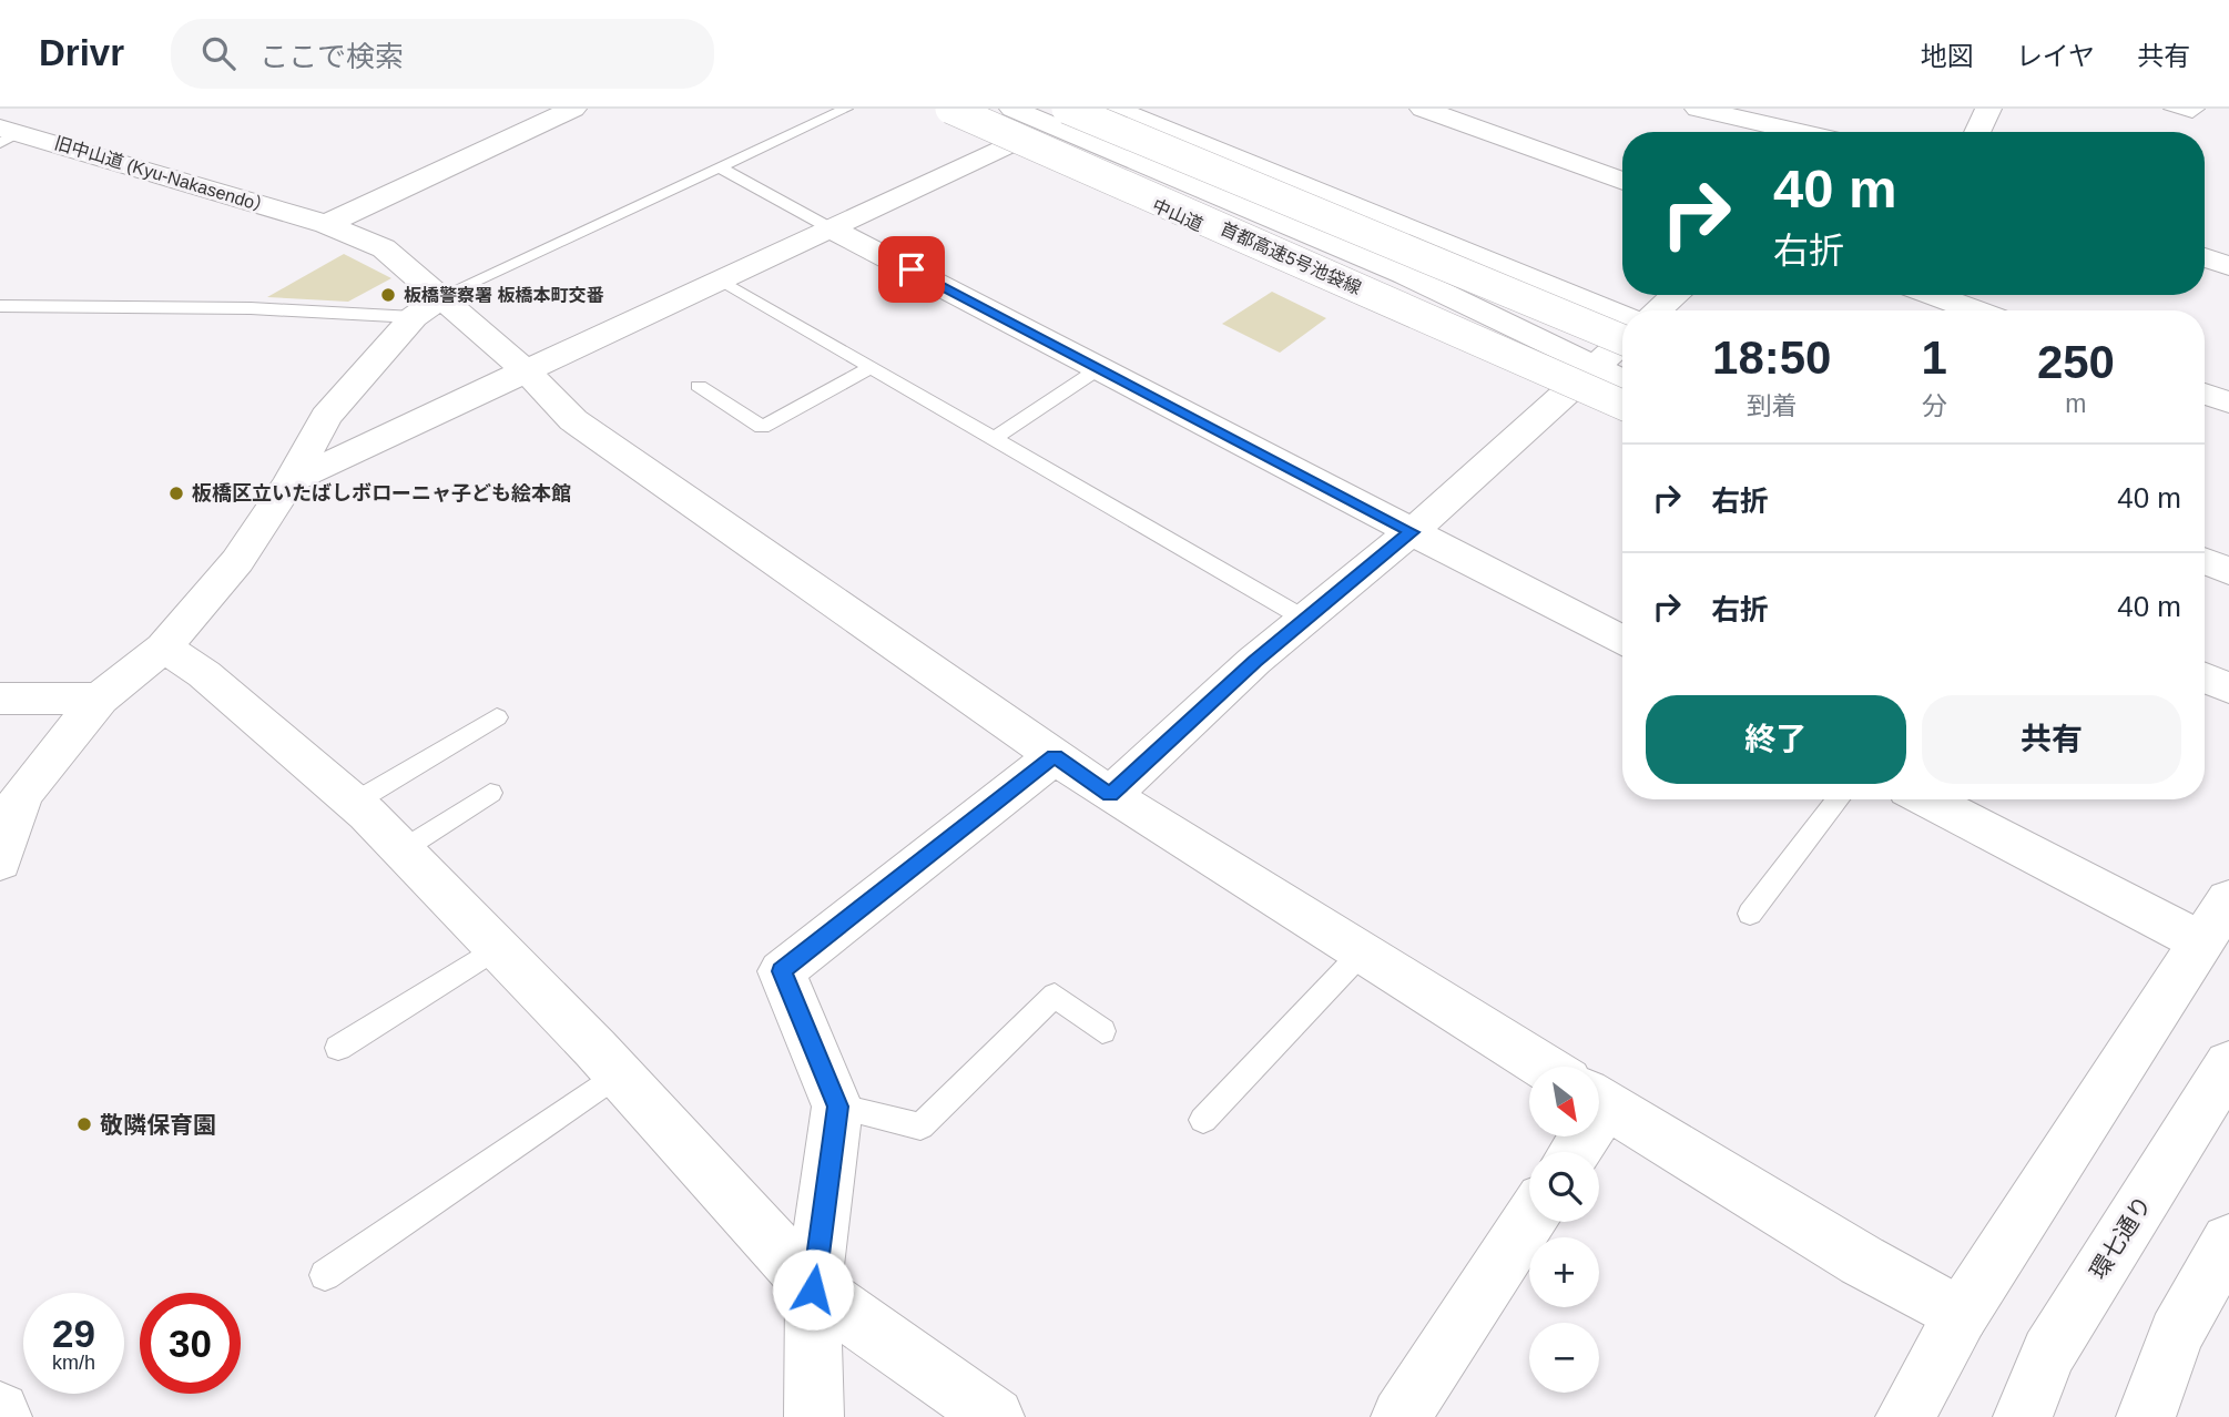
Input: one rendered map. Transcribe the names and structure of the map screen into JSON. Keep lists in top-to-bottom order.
{
  "streets": {
    "main road": [
      "旧中山道 (Kyu-Nakasendo）",
      "中山道",
      "首都高速5号池袋線",
      "環七通り"
    ]
  },
  "places": ["板橋警察署 板橋本町交番", "板橋区立いたばしボローニャ子ども絵本館", "敬隣保育園"],
  "north": "bottom right",
  "page": {
    "header": "Drivr",
    "search": "ここで検索",
    "nav": ["地図", "レイヤ", "共有"],
    "turn": ["40 m", "右折"],
    "eta": [
      "18:50",
      "到着",
      "1",
      "分",
      "250",
      "m"
    ],
    "list": [
      {
        "name": "右折",
        "value": "40 m"
      },
      {
        "name": "右折",
        "value": "40 m"
      }
    ],
    "buttons": ["終了", "共有"],
    "map_buttons": ["+", "−"],
    "speed": "29 km/h",
    "limit": "30"
  }
}
